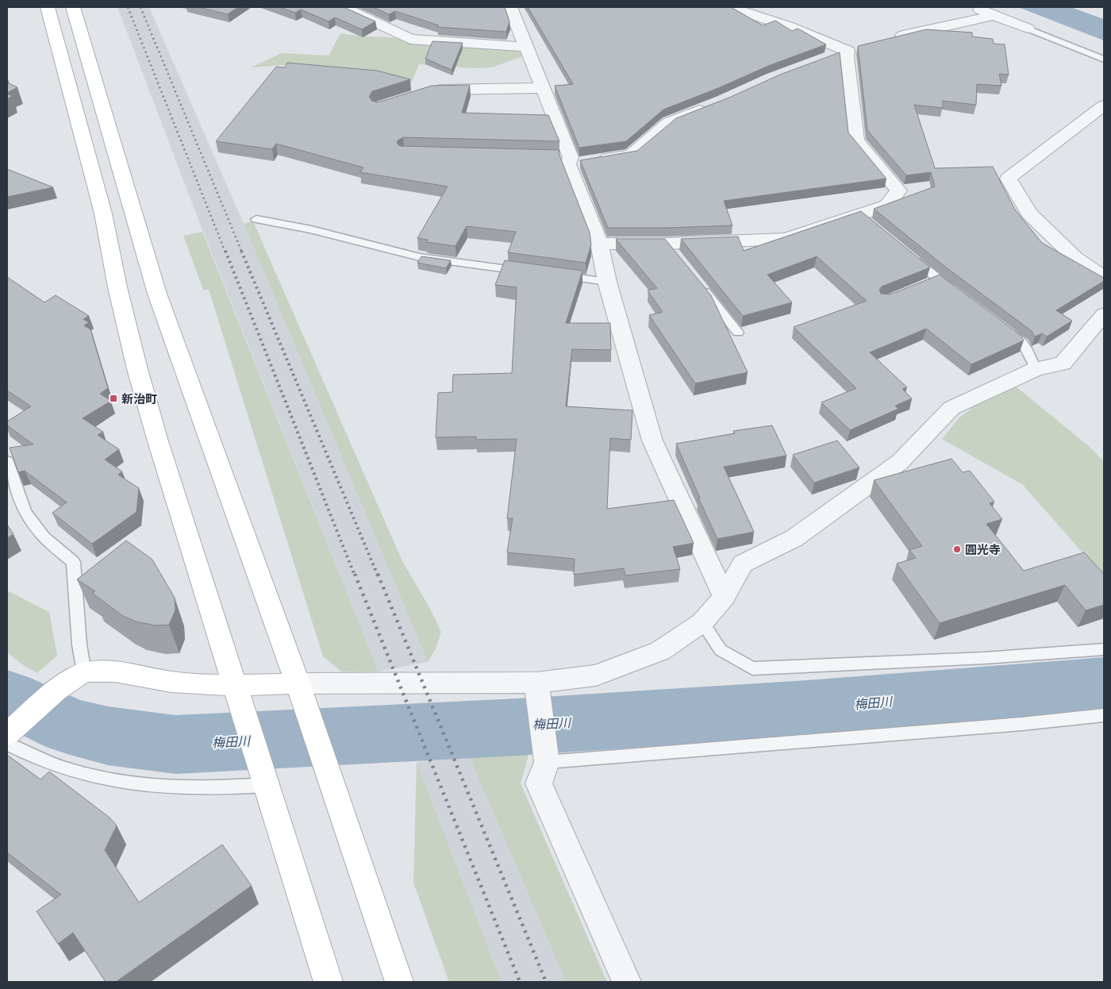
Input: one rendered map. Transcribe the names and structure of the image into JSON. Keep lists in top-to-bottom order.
{
  "water": ["梅田川"],
  "places": {
    "transit": ["新治町"],
    "other": ["圓光寺"]
  }
}
